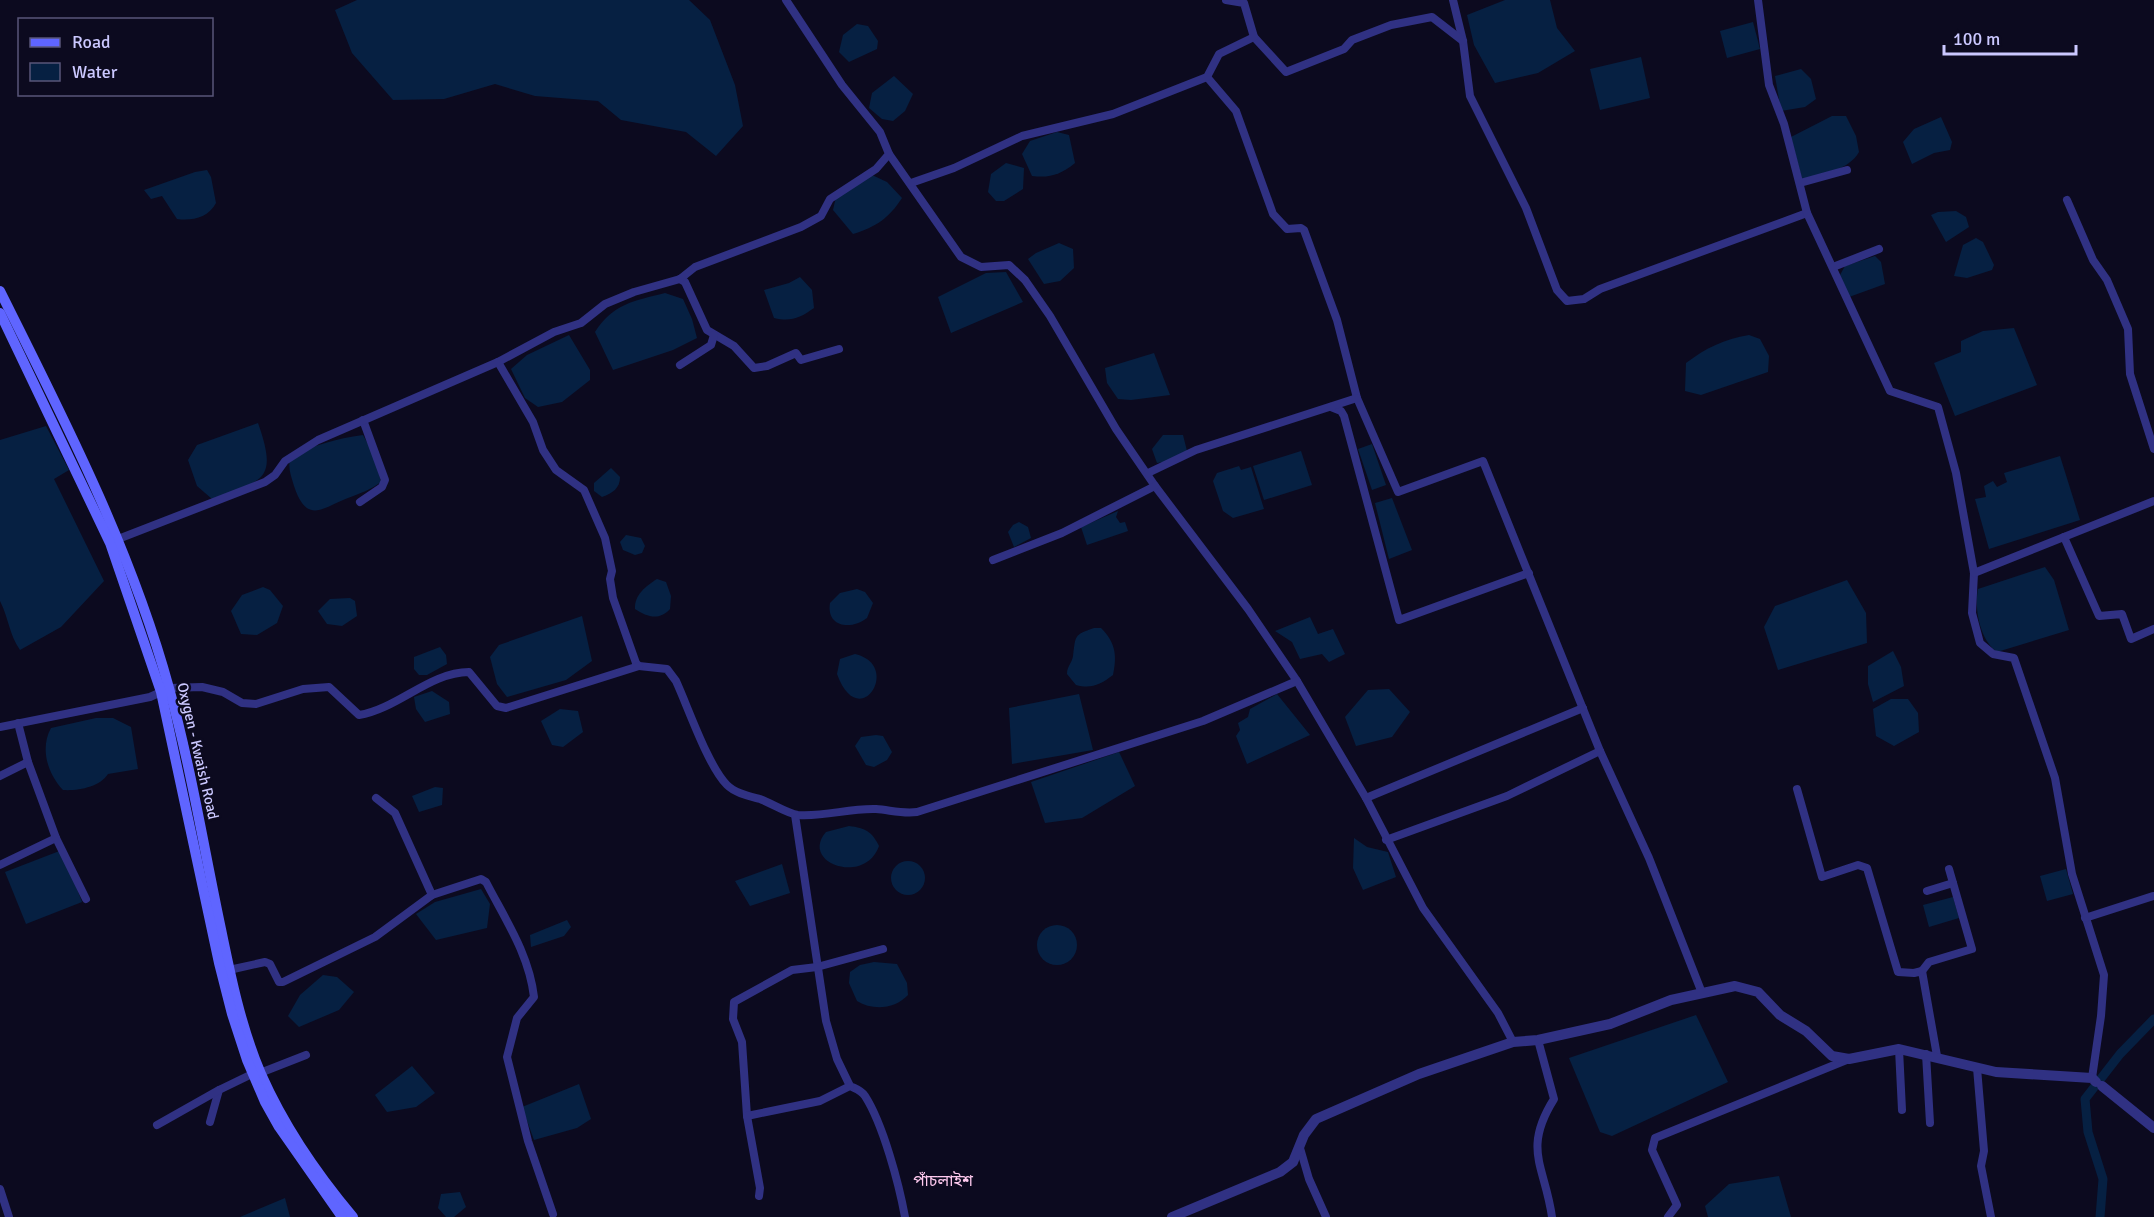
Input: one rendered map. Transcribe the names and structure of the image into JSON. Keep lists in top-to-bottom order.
{
  "streets": {
    "main road": ["Oxygen - Kwaish Road"]
  },
  "districts": ["পাঁচলাইশ"],
  "legend": ["Road", "Water"],
  "scale_bar": "100 m"
}
